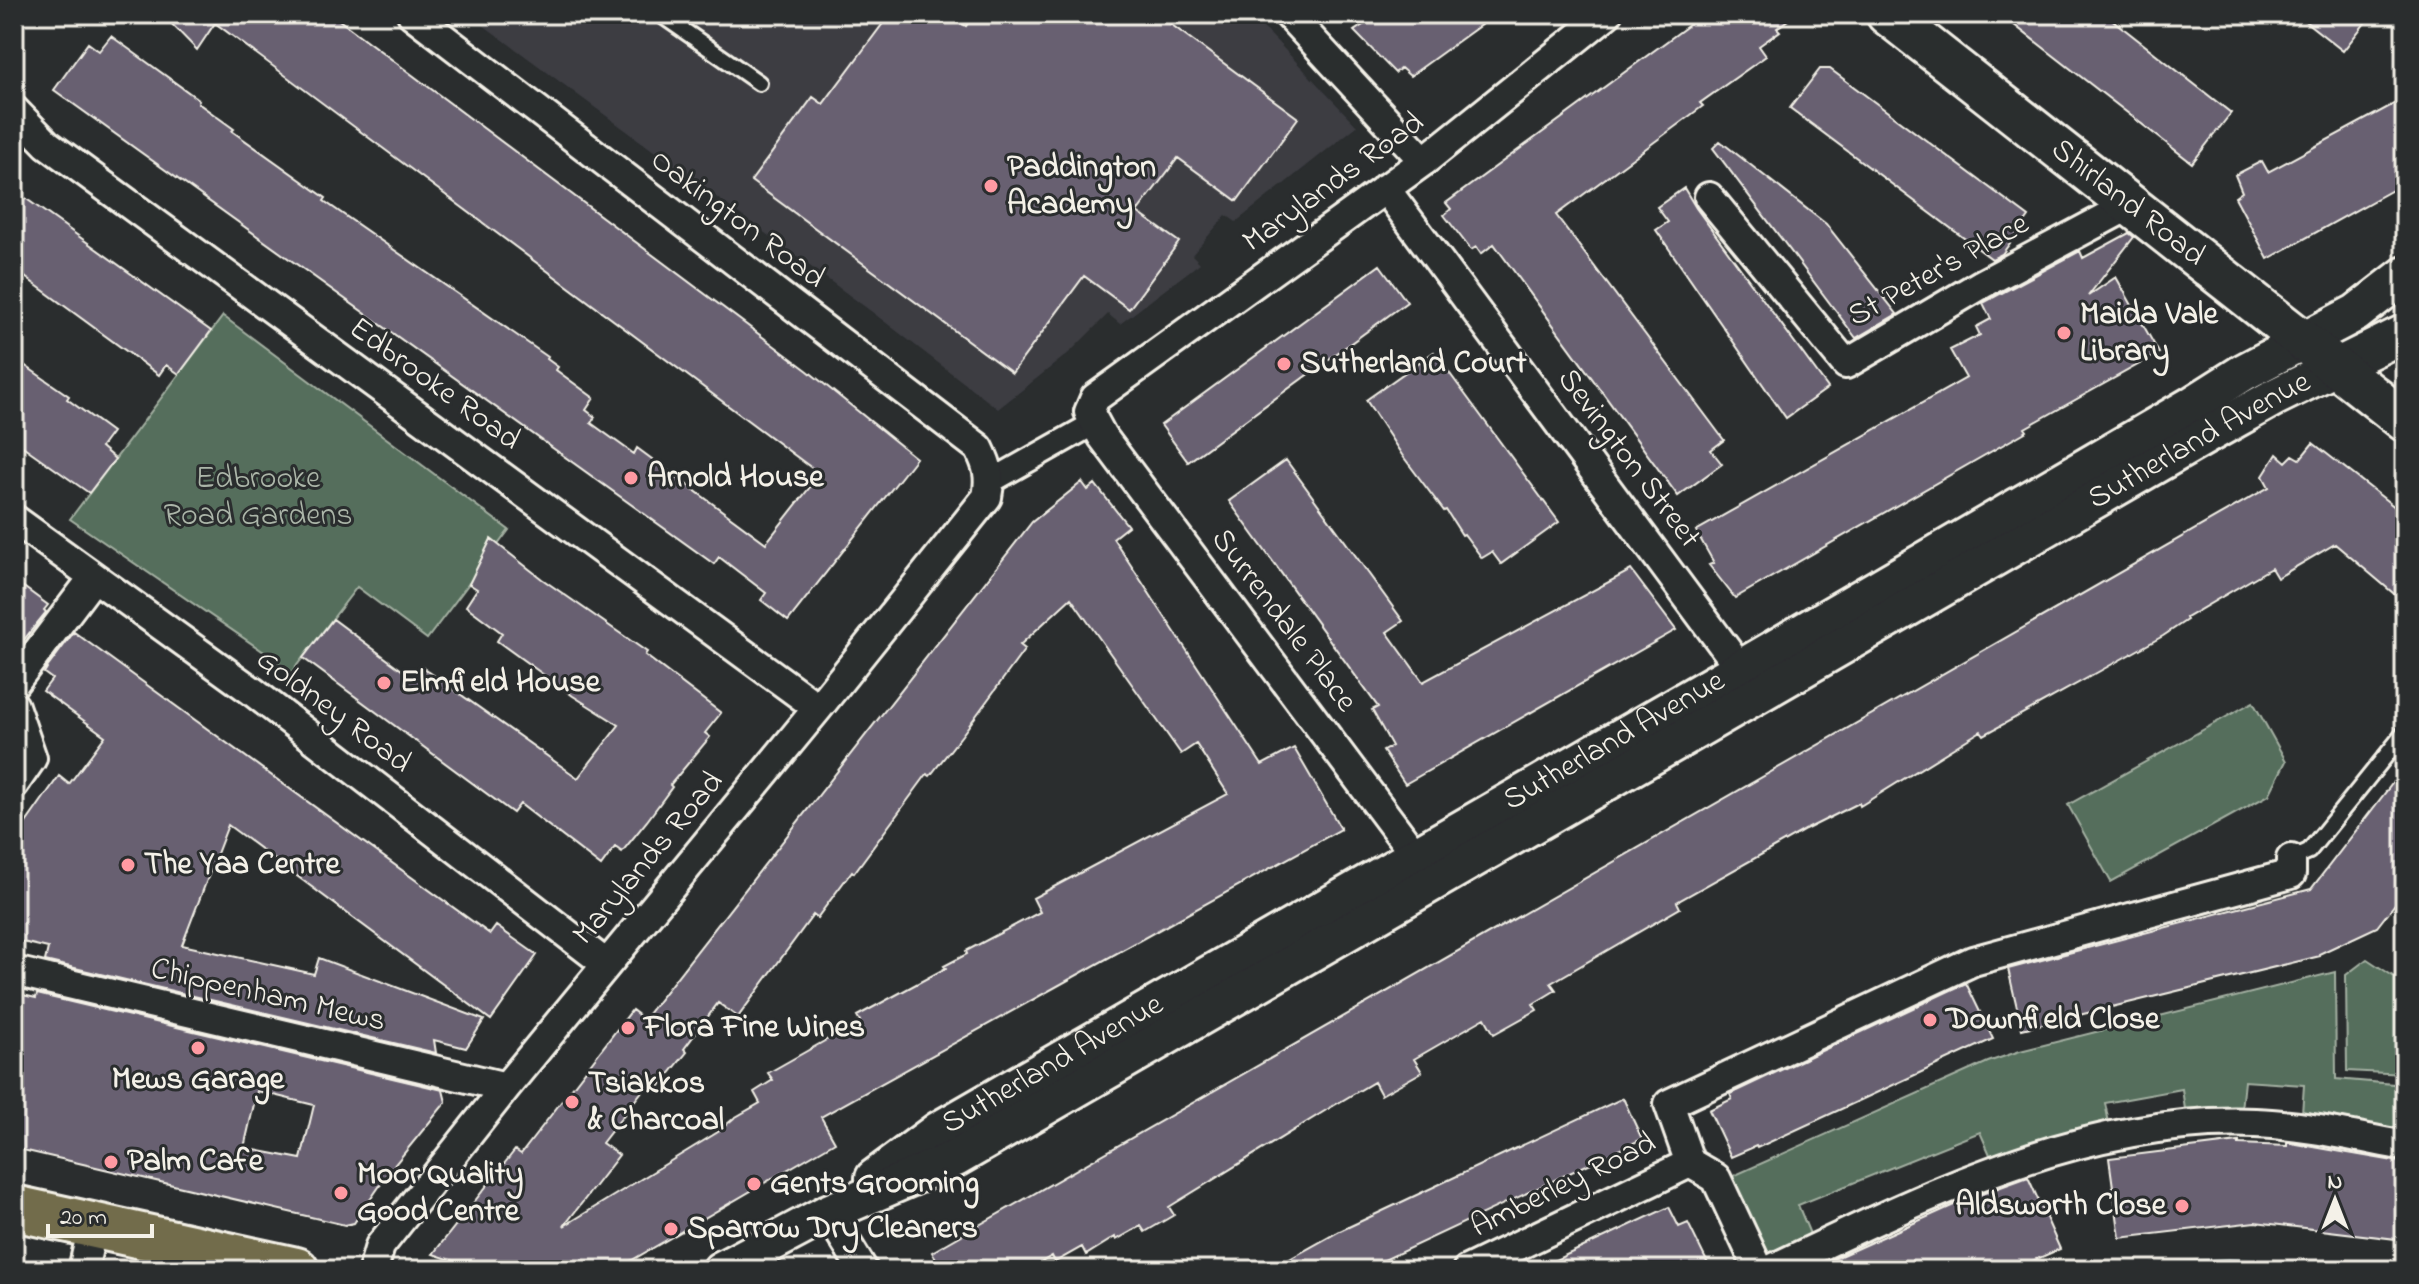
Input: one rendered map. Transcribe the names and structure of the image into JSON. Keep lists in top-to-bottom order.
{
  "streets": {
    "main road": ["Shirland Road"],
    "street": [
      "Marylands Road",
      "Oakington Road",
      "St Peter's Place",
      "Edbrooke Road",
      "Sutherland Avenue",
      "Sevington Street",
      "Surrendale Place",
      "Goldney Road",
      "Chippenham Mews",
      "Amberley Road"
    ]
  },
  "crossings": [
    ["Marylands Road", "Oakington Road"],
    ["Marylands Road", "Edbrooke Road"],
    ["Marylands Road", "Sevington Street"],
    ["Marylands Road", "Surrendale Place"],
    ["Marylands Road", "Goldney Road"],
    ["Marylands Road", "Chippenham Mews"],
    ["Shirland Road", "St Peter's Place"],
    ["Shirland Road", "Sutherland Avenue"],
    ["Sutherland Avenue", "Sevington Street"],
    ["Sutherland Avenue", "Surrendale Place"]
  ],
  "parks": ["Edbrooke Road Gardens"],
  "places": [
    "Paddington Academy",
    "Maida Vale Library",
    "Sutherland Court",
    "Arnold House",
    "Elmfield House",
    "The Yaa Centre",
    "Downfield Close",
    "Flora Fine Wines",
    "Mews Garage",
    "Tsiakkos & Charcoal",
    "Palm Cafe",
    "Gents Grooming",
    "Moor Quality Good Centre",
    "Aldsworth Close",
    "Sparrow Dry Cleaners"
  ],
  "scale_bar": "20 m",
  "north": "top"
}
